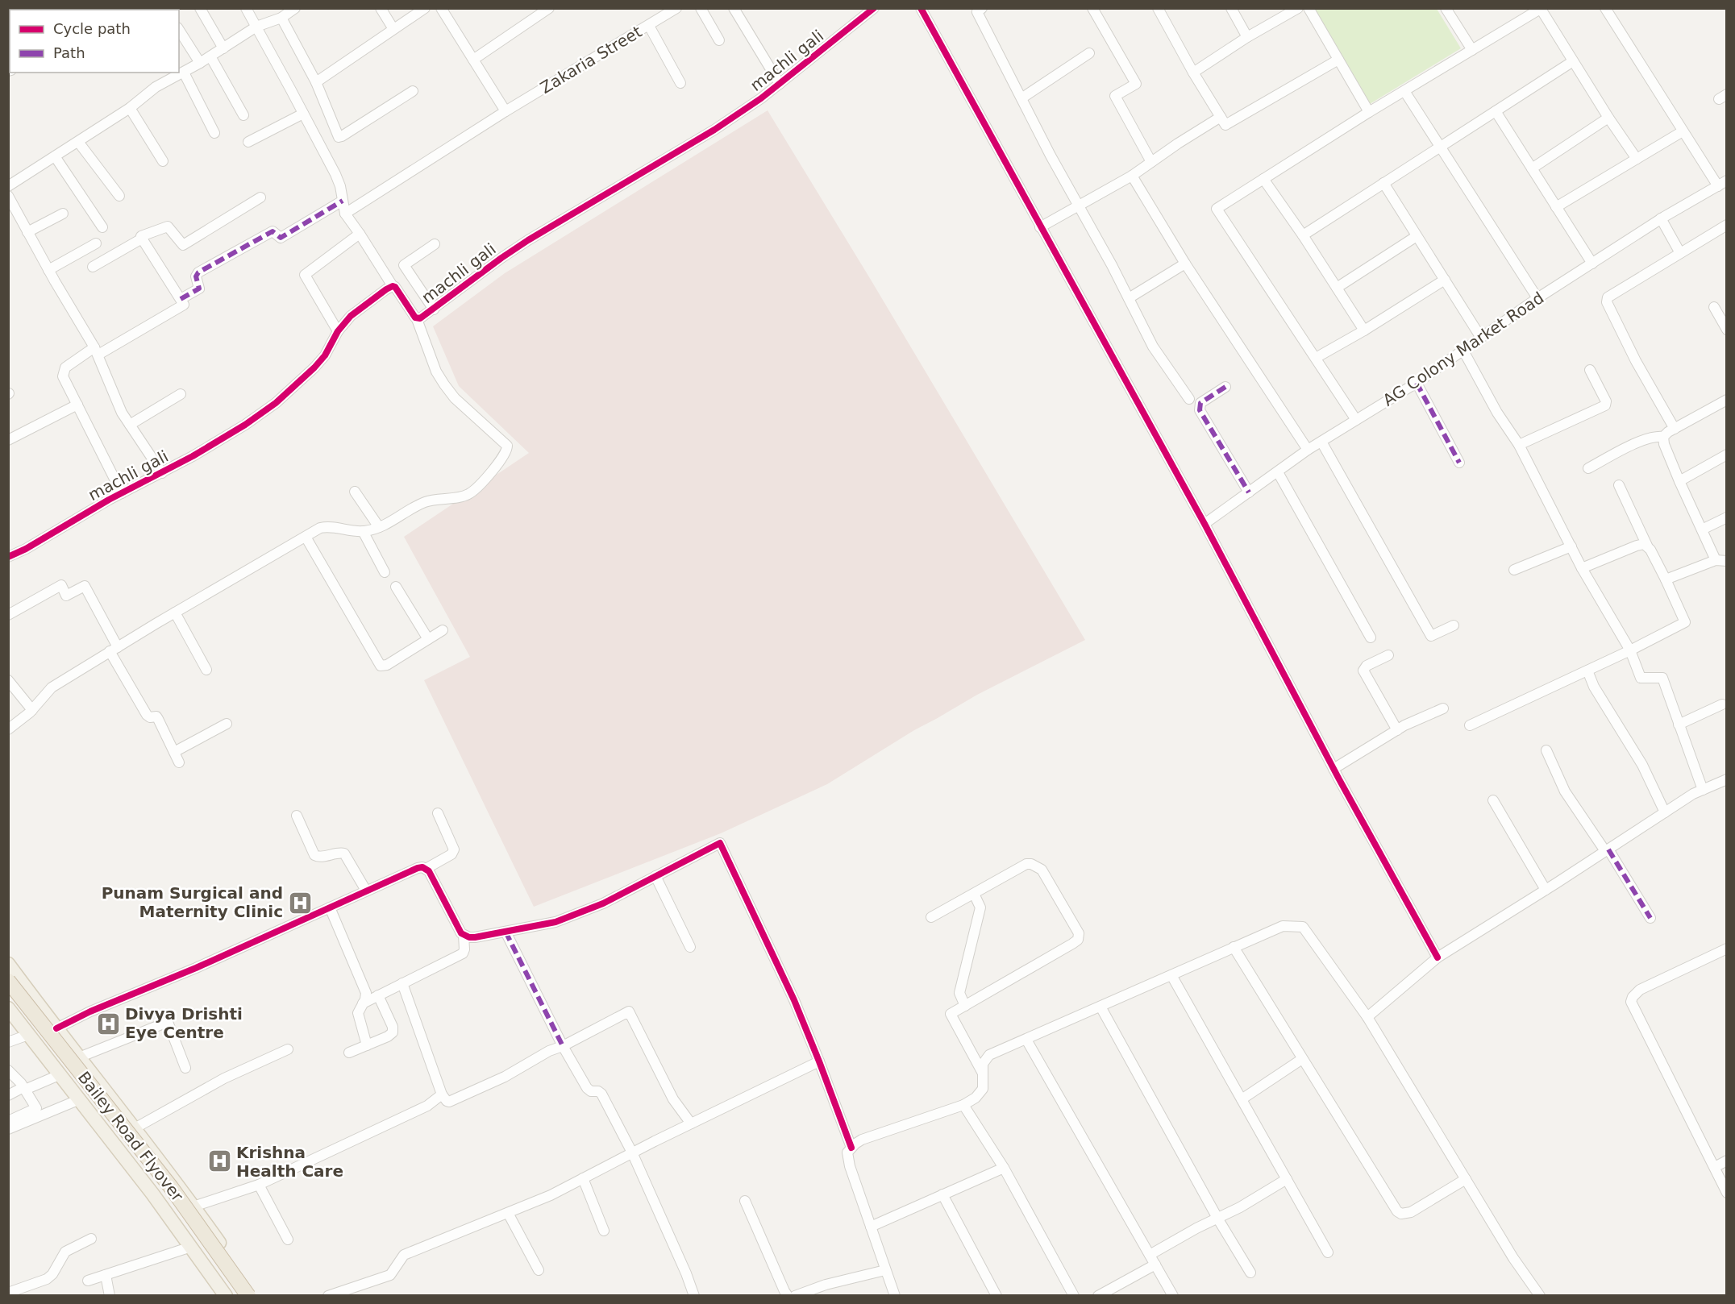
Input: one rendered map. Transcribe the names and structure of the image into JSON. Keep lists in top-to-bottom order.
{
  "streets": {
    "highway": ["Bailey Road Flyover"],
    "street": ["Zakaria Street", "machli gali", "AG Colony Market Road"]
  },
  "places": {
    "hospital": ["Punam Surgical and Maternity Clinic", "Divya Drishti Eye Centre", "Krishna Health Care"]
  },
  "legend": ["Cycle path", "Path"]
}
